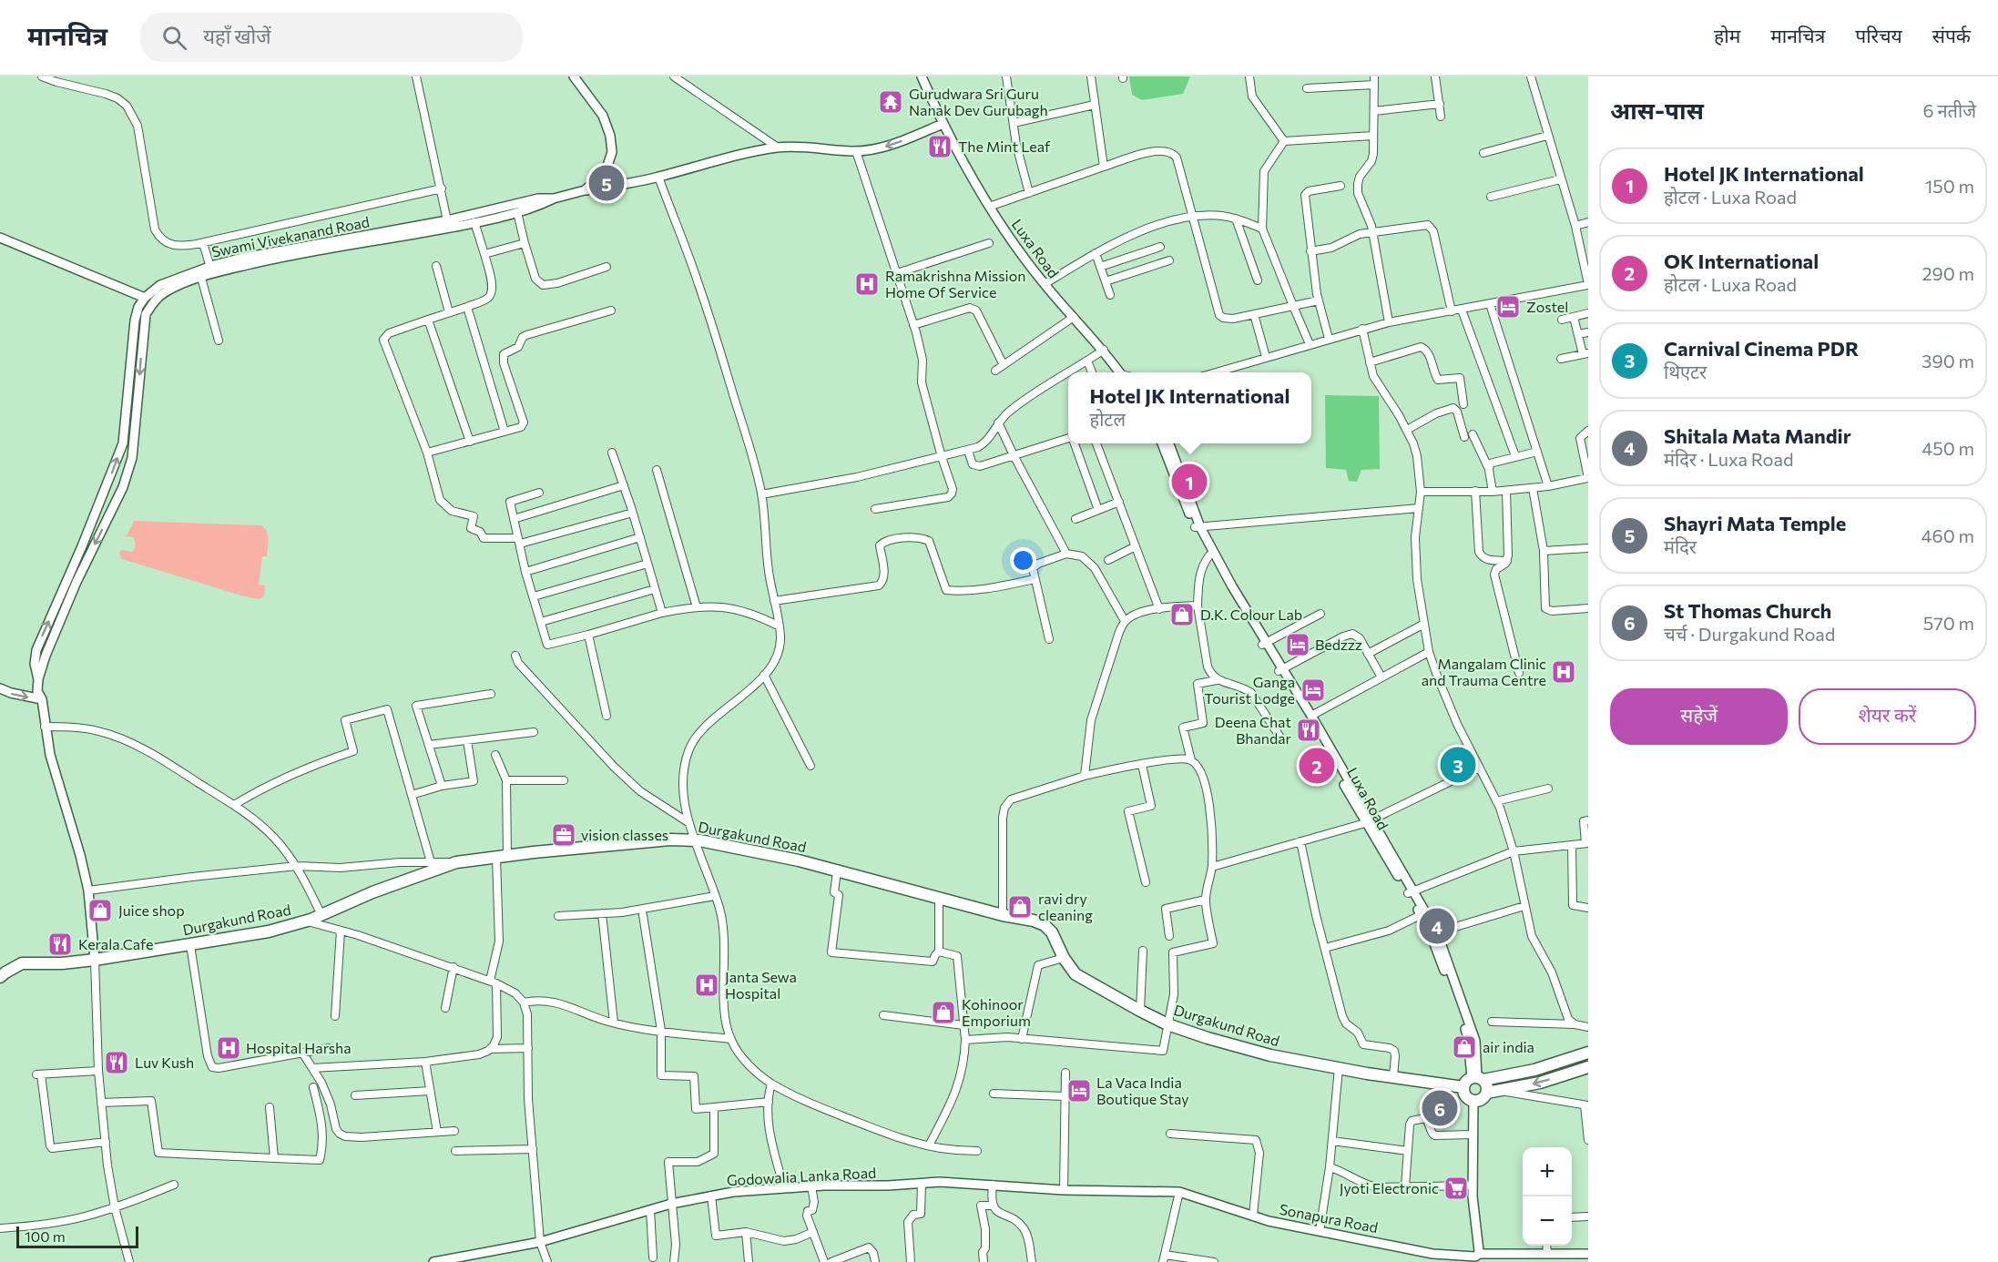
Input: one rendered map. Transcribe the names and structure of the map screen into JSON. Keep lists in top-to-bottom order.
{
  "streets": {
    "main road": ["Durgakund Road"],
    "street": [
      "Swami Vivekanand Road",
      "Luxa Road",
      "Godowalia Lanka Road",
      "Sonapura Road"
    ]
  },
  "crossings": [
    ["Godowalia Lanka Road", "Sonapura Road"]
  ],
  "places": {
    "temple": ["Gurudwara Sri Guru Nanak Dev Gurubagh"],
    "restaurant": [
      "The Mint Leaf",
      "Deena Chat Bhandar",
      "Kerala Cafe",
      "Luv Kush"
    ],
    "hospital": [
      "Ramakrishna Mission Home Of Service",
      "Mangalam Clinic and Trauma Centre",
      "Janta Sewa Hospital",
      "Hospital Harsha"
    ],
    "hotel": [
      "Zostel",
      "Bedzzz",
      "Ganga Tourist Lodge",
      "La Vaca India Boutique Stay"
    ],
    "shop": [
      "D.K. Colour Lab",
      "ravi dry cleaning",
      "Juice shop",
      "Kohinoor Emporium",
      "air india"
    ],
    "office": ["vision classes"],
    "supermarket": ["Jyoti Electronic"]
  },
  "scale_bar": "100 m",
  "page": {
    "header": "मानचित्र",
    "search": "यहाँ खोजें",
    "nav": [
      "होम",
      "मानचित्र",
      "परिचय",
      "संपर्क"
    ],
    "heading": ["आस-पास", "6 नतीजे"],
    "list": [
      {
        "mark": "1",
        "name": "Hotel JK International",
        "note": "होटल · Luxa Road",
        "value": "150 m"
      },
      {
        "mark": "2",
        "name": "OK International",
        "note": "होटल · Luxa Road",
        "value": "290 m"
      },
      {
        "mark": "3",
        "name": "Carnival Cinema PDR",
        "note": "थिएटर",
        "value": "390 m"
      },
      {
        "mark": "4",
        "name": "Shitala Mata Mandir",
        "note": "मंदिर · Luxa Road",
        "value": "450 m"
      },
      {
        "mark": "5",
        "name": "Shayri Mata Temple",
        "note": "मंदिर",
        "value": "460 m"
      },
      {
        "mark": "6",
        "name": "St Thomas Church",
        "note": "चर्च · Durgakund Road",
        "value": "570 m"
      }
    ],
    "pins": [
      "5",
      "1",
      "3",
      "2",
      "4",
      "6"
    ],
    "popup": ["Hotel JK International", "होटल"],
    "buttons": ["सहेजें", "शेयर करें"],
    "map_buttons": ["+", "−"],
    "scale": "100 m"
  }
}
